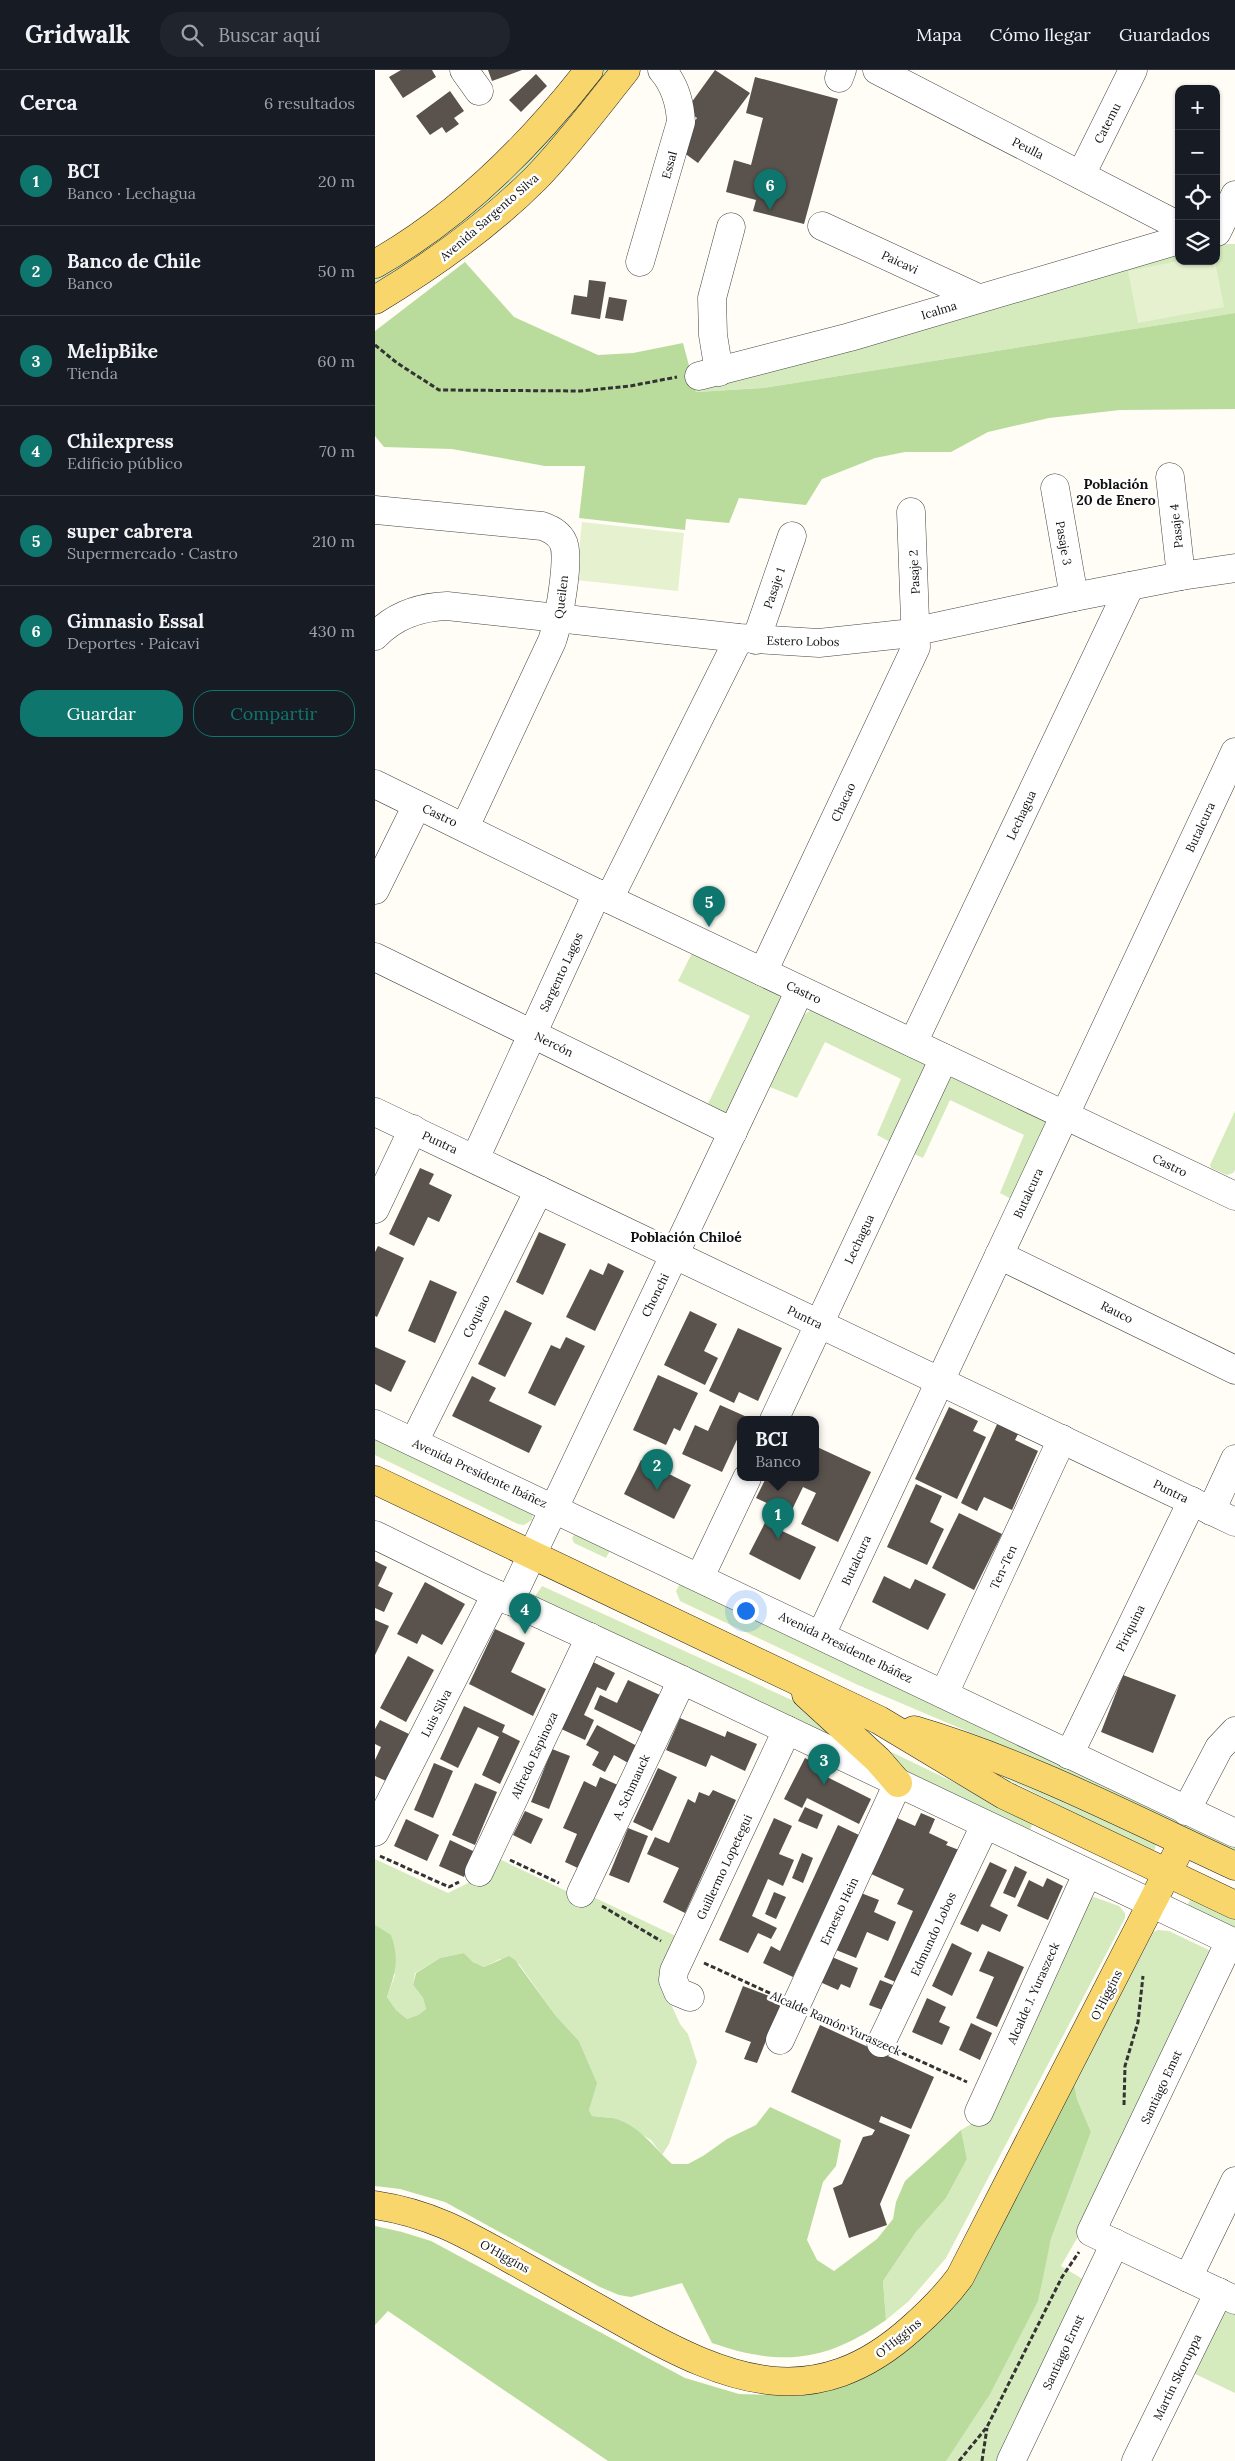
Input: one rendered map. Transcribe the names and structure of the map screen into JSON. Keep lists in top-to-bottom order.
{
  "streets": {
    "main road": ["Avenida Sargento Silva", "O'Higgins"],
    "street": [
      "Catemu",
      "Peulla",
      "Essal",
      "Paicavi",
      "Icalma",
      "Pasaje 4",
      "Pasaje 3",
      "Pasaje 2",
      "Pasaje 1",
      "Queilen",
      "Estero Lobos",
      "Chacao",
      "Castro",
      "Lechagua",
      "Butalcura",
      "Sargento Lagos",
      "Nercón",
      "Puntra",
      "Chonchi",
      "Rauco",
      "Coquiao",
      "Avenida Presidente Ibáñez",
      "Ten-Ten",
      "Piriquina",
      "Luis Silva",
      "Alfredo Espinoza",
      "A. Schmauck",
      "Guillermo Lopetegui",
      "Ernesto Hein",
      "Edmundo Lobos",
      "Alcalde J. Yuraszeck",
      "Santiago Emst",
      "Santiago Ernst",
      "Martín Skoruppa"
    ],
    "path": ["Alcalde Ramón Yuraszeck"]
  },
  "crossings": [
    ["Catemu", "Peulla"],
    ["Paicavi", "Icalma"],
    ["Pasaje 4", "Estero Lobos"],
    ["Pasaje 3", "Estero Lobos"],
    ["Pasaje 2", "Estero Lobos"],
    ["Pasaje 2", "Chacao"],
    ["Pasaje 1", "Estero Lobos"],
    ["Pasaje 1", "Sargento Lagos"],
    ["Queilen", "Estero Lobos"],
    ["Queilen", "Castro"],
    ["Estero Lobos", "Chacao"],
    ["Estero Lobos", "Lechagua"],
    ["Estero Lobos", "Sargento Lagos"],
    ["Chacao", "Castro"],
    ["Castro", "Lechagua"],
    ["Castro", "Butalcura"],
    ["Castro", "Sargento Lagos"],
    ["Castro", "Chonchi"],
    ["Lechagua", "Puntra"],
    ["Butalcura", "Puntra"],
    ["Butalcura", "Rauco"],
    ["Butalcura", "Avenida Presidente Ibáñez"],
    ["Sargento Lagos", "Nercón"],
    ["Sargento Lagos", "Puntra"],
    ["Nercón", "Chonchi"],
    ["Puntra", "Chonchi"],
    ["Puntra", "Coquiao"],
    ["Puntra", "Ten-Ten"],
    ["Puntra", "Piriquina"],
    ["Chonchi", "Avenida Presidente Ibáñez"],
    ["Chonchi", "Luis Silva"],
    ["Coquiao", "Avenida Presidente Ibáñez"],
    ["Avenida Presidente Ibáñez", "Ten-Ten"],
    ["Avenida Presidente Ibáñez", "Piriquina"],
    ["Alfredo Espinoza", "Alcalde Ramón Yuraszeck"],
    ["A. Schmauck", "Alcalde Ramón Yuraszeck"],
    ["Guillermo Lopetegui", "Alcalde Ramón Yuraszeck"],
    ["Ernesto Hein", "Alcalde Ramón Yuraszeck"],
    ["Edmundo Lobos", "Alcalde Ramón Yuraszeck"],
    ["Alcalde J. Yuraszeck", "Alcalde Ramón Yuraszeck"],
    ["Santiago Emst", "Santiago Ernst"]
  ],
  "districts": ["Población 20 de Enero", "Población Chiloé"],
  "page": {
    "header": "Gridwalk",
    "search": "Buscar aquí",
    "nav": ["Mapa", "Cómo llegar", "Guardados"],
    "heading": ["Cerca", "6 resultados"],
    "map_buttons": ["+", "−"],
    "list": [
      {
        "mark": "1",
        "name": "BCI",
        "note": "Banco · Lechagua",
        "value": "20 m"
      },
      {
        "mark": "2",
        "name": "Banco de Chile",
        "note": "Banco",
        "value": "50 m"
      },
      {
        "mark": "3",
        "name": "MelipBike",
        "note": "Tienda",
        "value": "60 m"
      },
      {
        "mark": "4",
        "name": "Chilexpress",
        "note": "Edificio público",
        "value": "70 m"
      },
      {
        "mark": "5",
        "name": "super cabrera",
        "note": "Supermercado · Castro",
        "value": "210 m"
      },
      {
        "mark": "6",
        "name": "Gimnasio Essal",
        "note": "Deportes · Paicavi",
        "value": "430 m"
      }
    ],
    "pins": [
      "6",
      "5",
      "2",
      "1",
      "4",
      "3"
    ],
    "buttons": ["Guardar", "Compartir"],
    "popup": ["BCI", "Banco"]
  }
}
